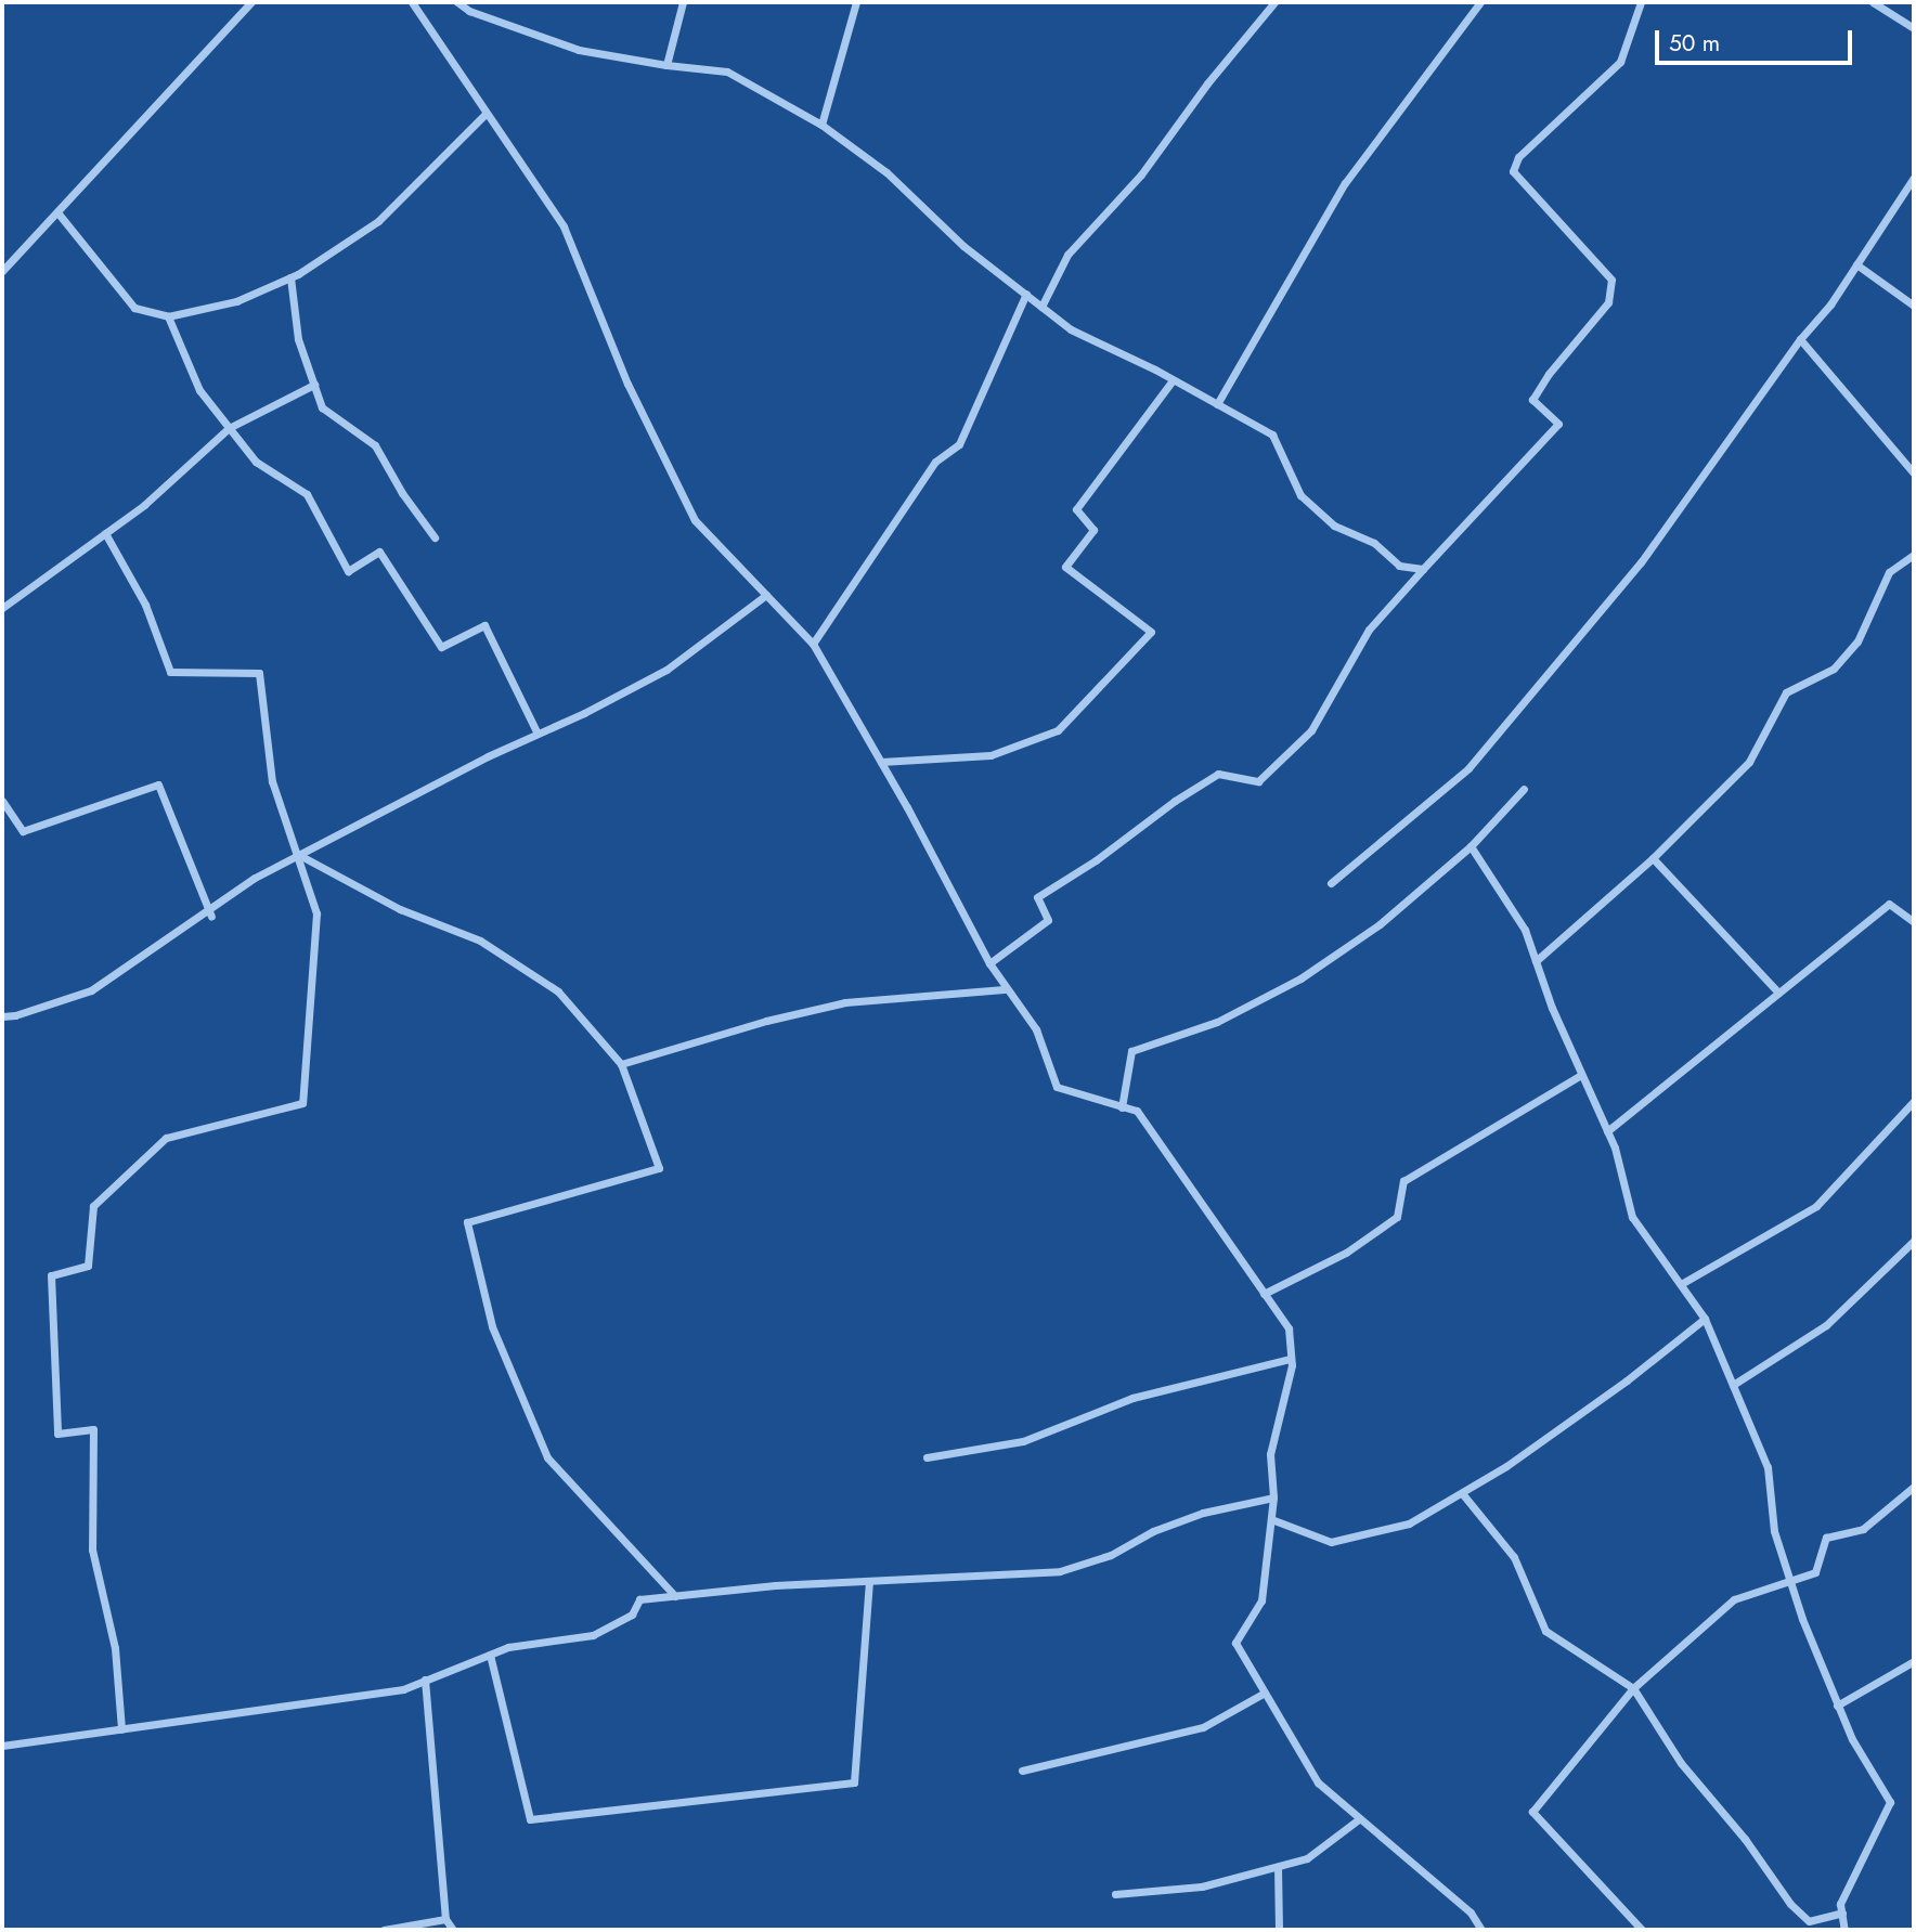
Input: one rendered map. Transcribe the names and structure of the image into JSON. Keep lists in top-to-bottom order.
{
  "scale_bar": "50 m"
}
